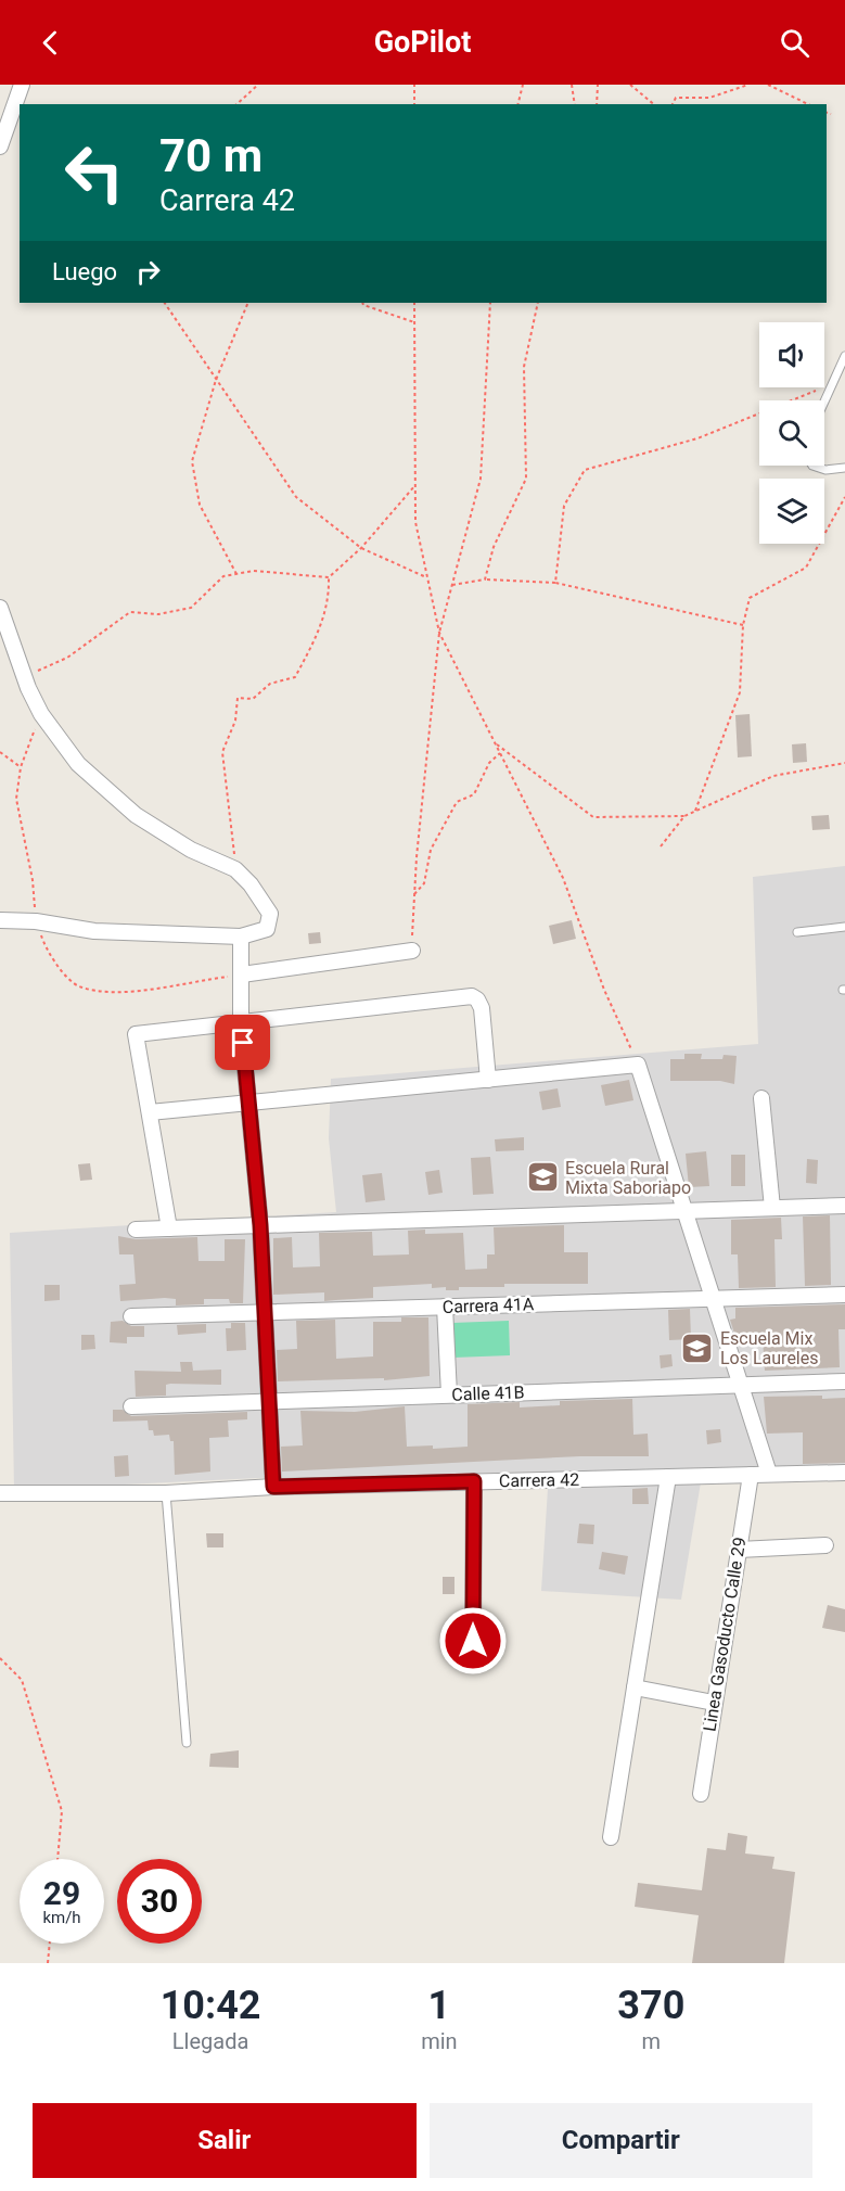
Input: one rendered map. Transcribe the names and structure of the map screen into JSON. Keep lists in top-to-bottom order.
{
  "streets": {
    "street": [
      "Carrera 41A",
      "Calle 41B",
      "Carrera 42",
      "Linea Gasoducto Calle 29"
    ]
  },
  "crossings": [
    ["Carrera 42", "Linea Gasoducto Calle 29"]
  ],
  "places": {
    "school or university": ["Escuela Rural Mixta Saboriapo", "Escuela Mix Los Laureles"]
  },
  "page": {
    "header": "GoPilot",
    "turn": ["70 m", "Carrera 42"],
    "then": "Luego",
    "speed": "29 km/h",
    "limit": "30",
    "eta": [
      "10:42",
      "Llegada",
      "1",
      "min",
      "370",
      "m"
    ],
    "buttons": ["Salir", "Compartir"]
  }
}
